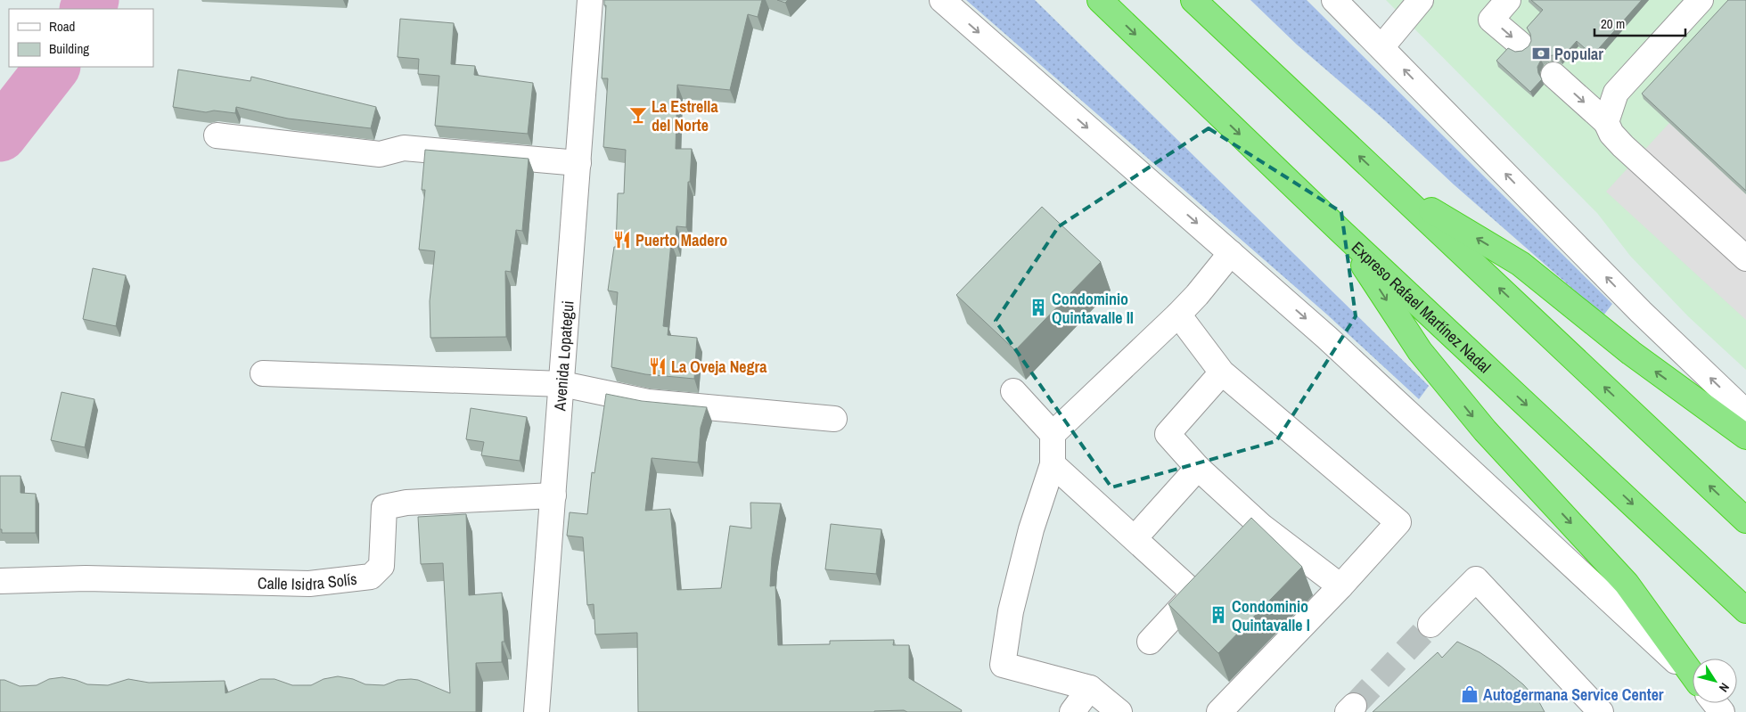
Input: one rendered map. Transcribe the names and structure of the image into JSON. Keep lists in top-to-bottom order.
{
  "streets": {
    "highway": ["Expreso Rafael Martínez Nadal"],
    "street": ["Avenida Lopategui", "Calle Isidra Solís"]
  },
  "crossings": [
    ["Avenida Lopategui", "Calle Isidra Solís"]
  ],
  "places": {
    "bank": ["Popular"],
    "bar": ["La Estrella del Norte"],
    "restaurant": ["Puerto Madero", "La Oveja Negra"],
    "building": ["Condominio Quintavalle II", "Condominio Quintavalle I"],
    "shop": ["Autogermana Service Center"]
  },
  "legend": ["Road", "Building"],
  "scale_bar": "20 m",
  "north": "bottom right"
}
